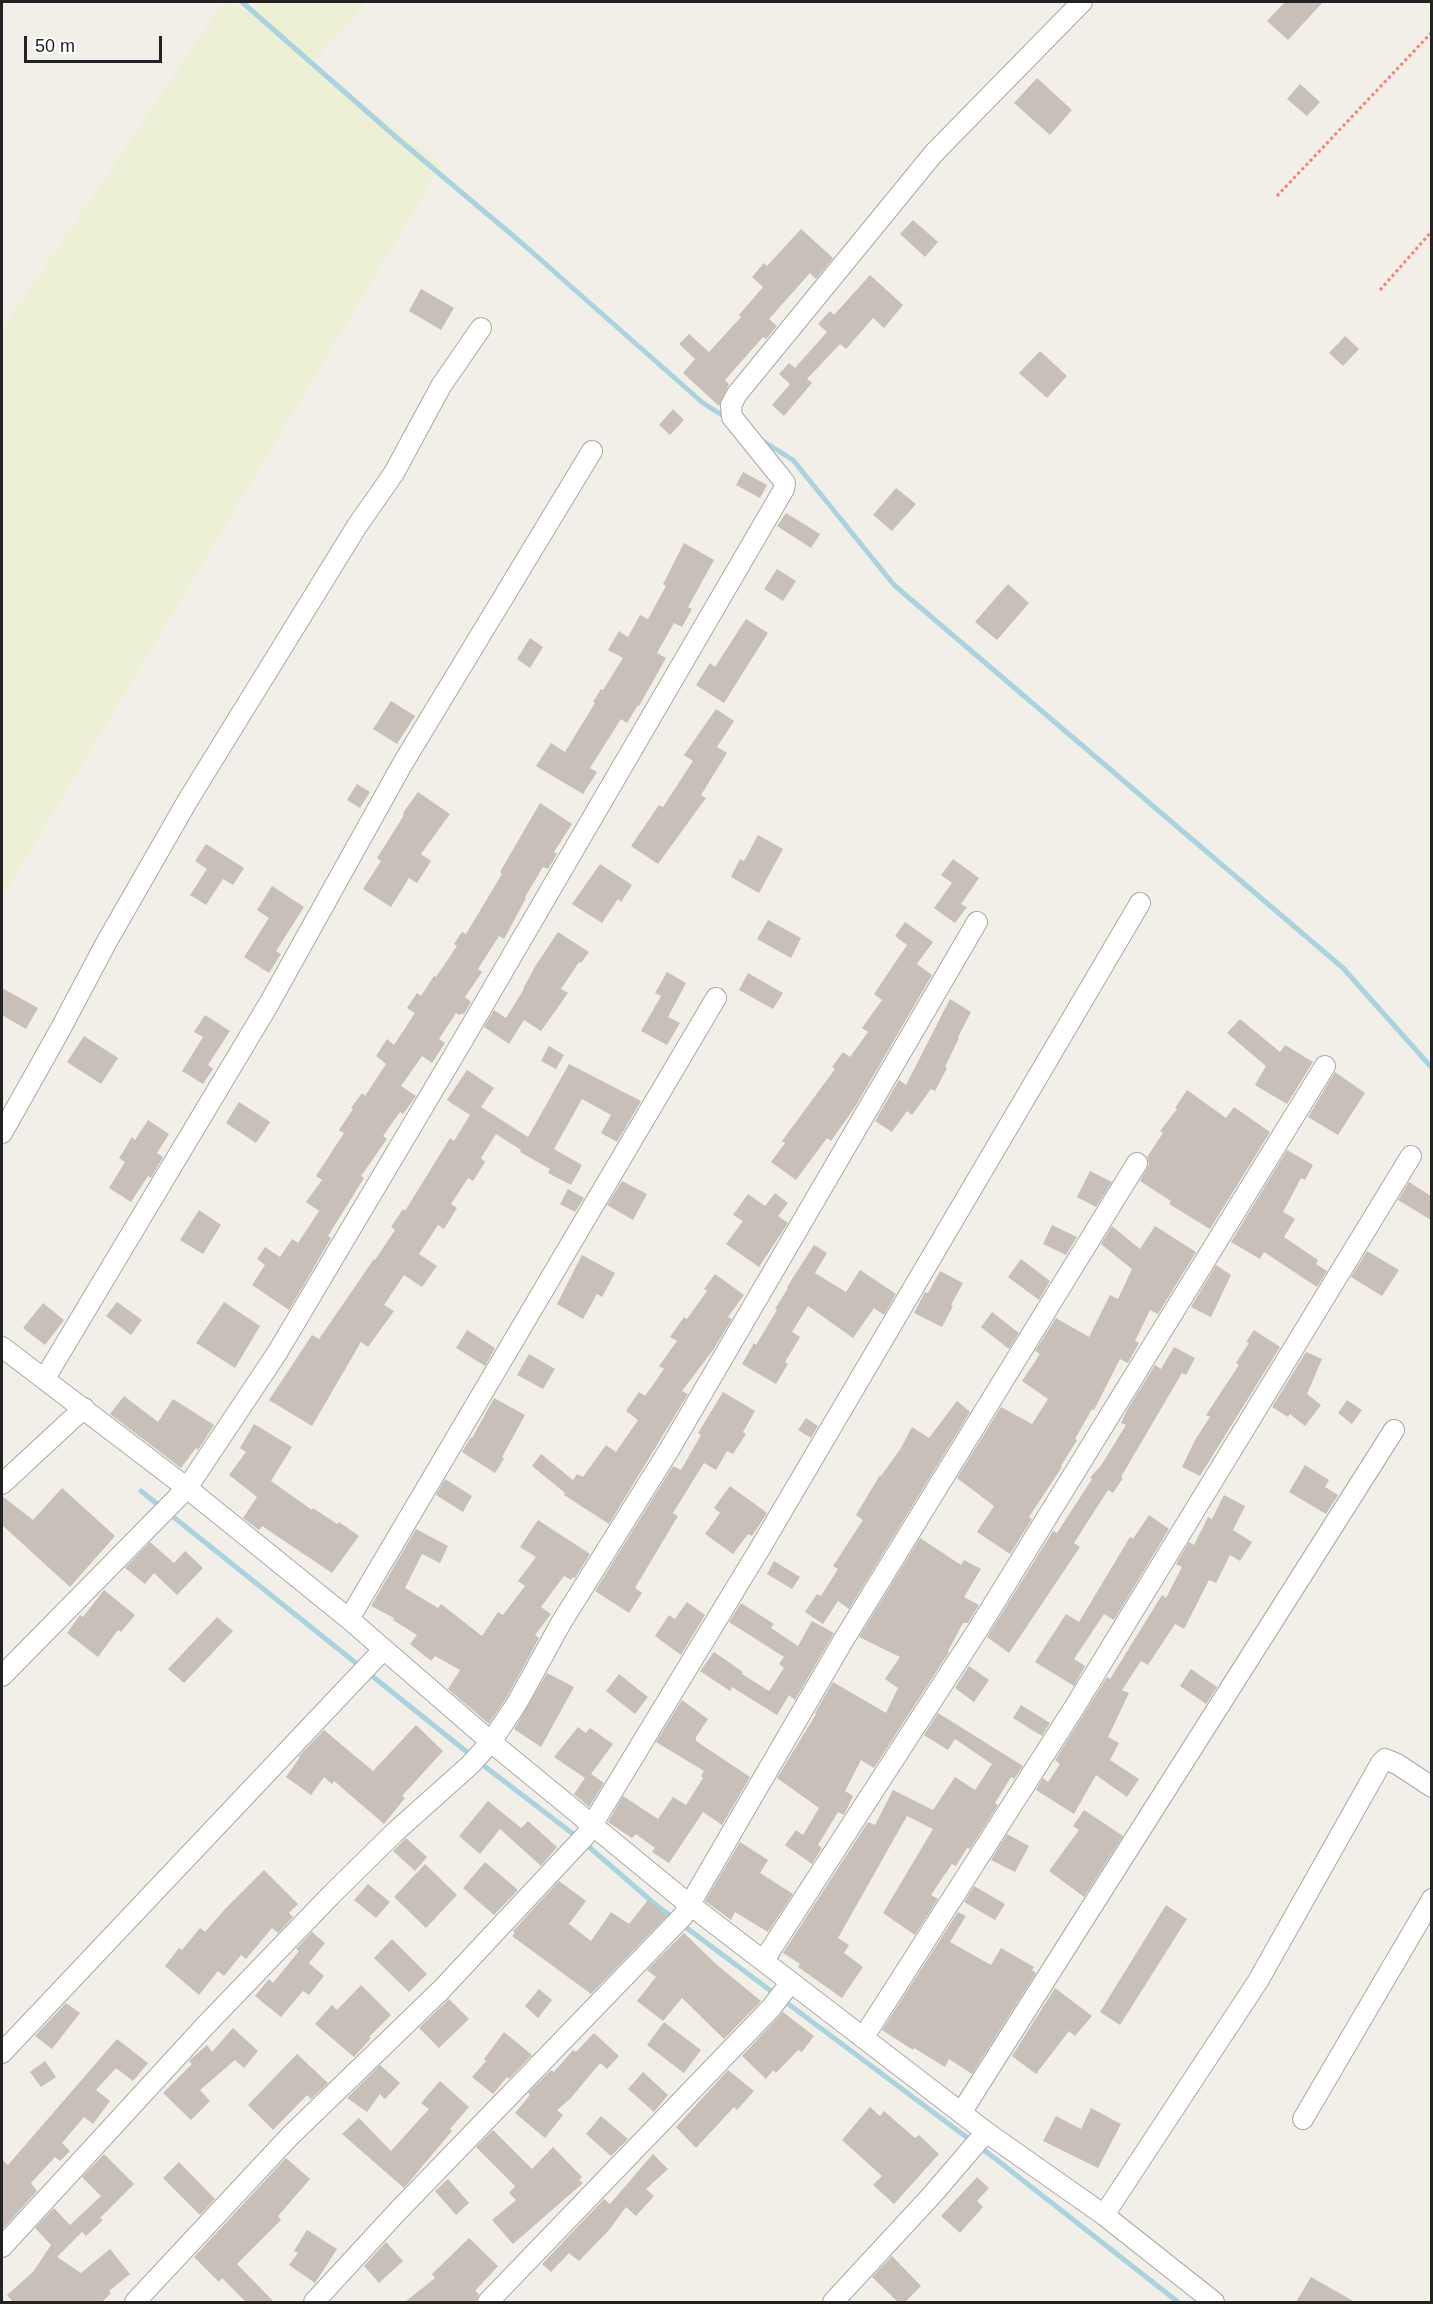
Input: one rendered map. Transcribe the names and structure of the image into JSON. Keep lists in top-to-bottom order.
{
  "scale_bar": "50 m"
}
